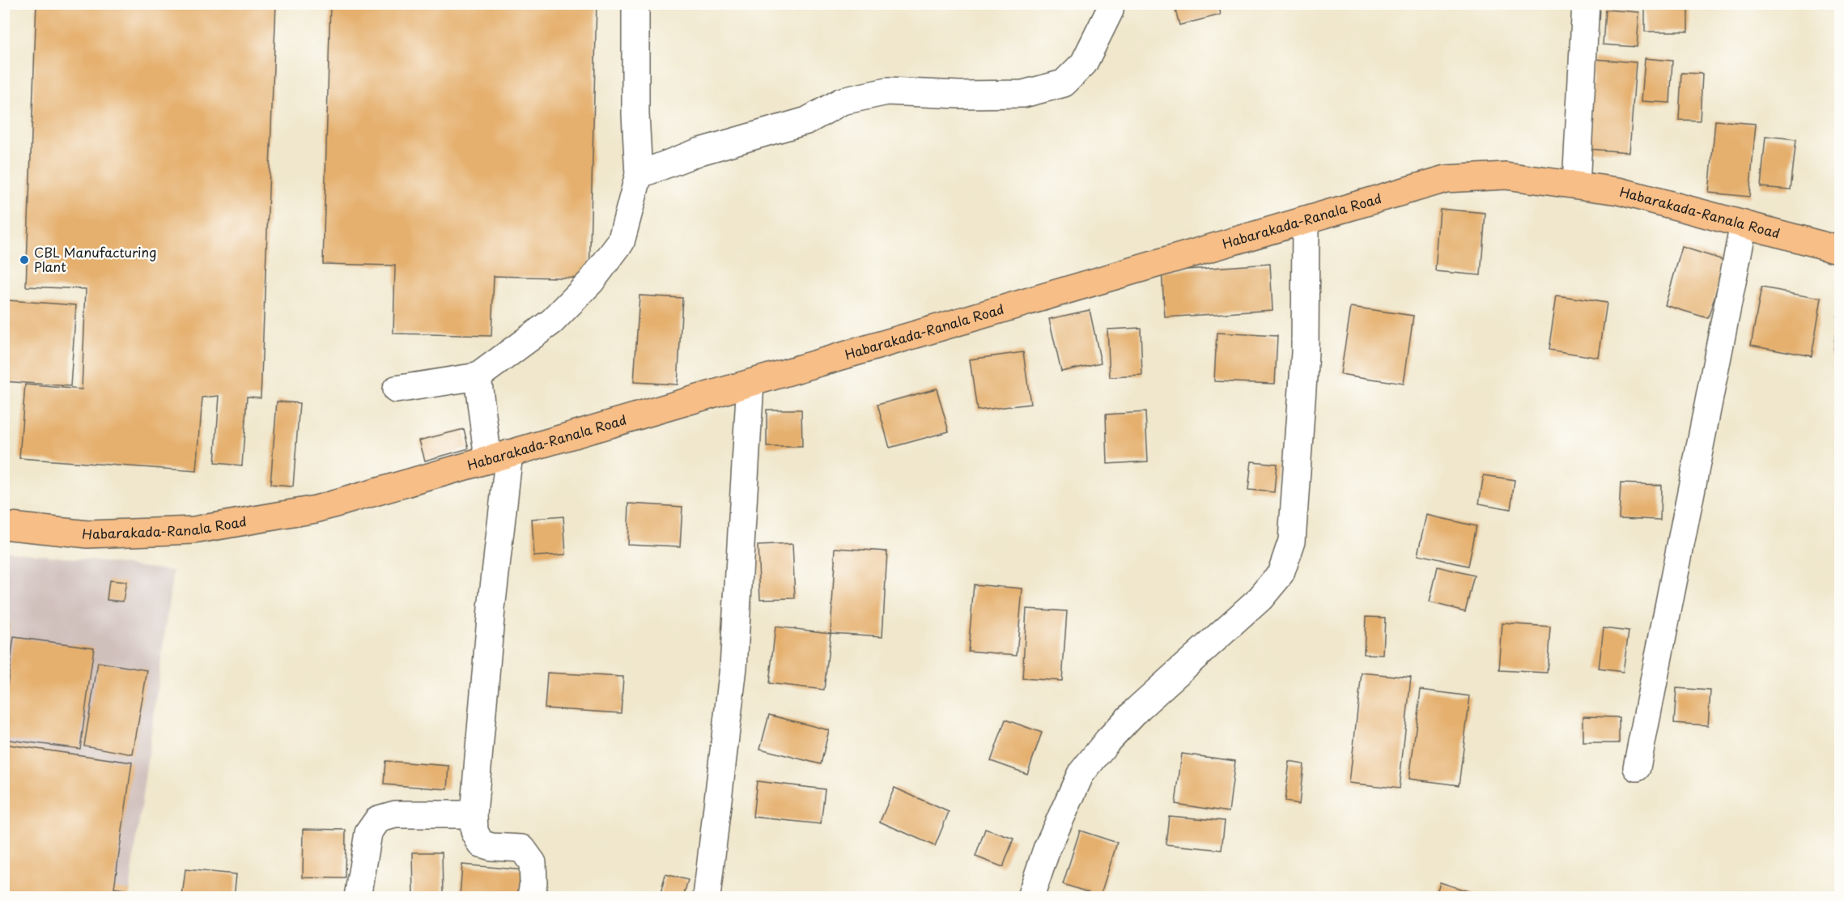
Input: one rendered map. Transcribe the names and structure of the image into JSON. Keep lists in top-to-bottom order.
{
  "streets": {
    "main road": ["Habarakada-Ranala Road"]
  },
  "places": ["CBL Manufacturing Plant"]
}
